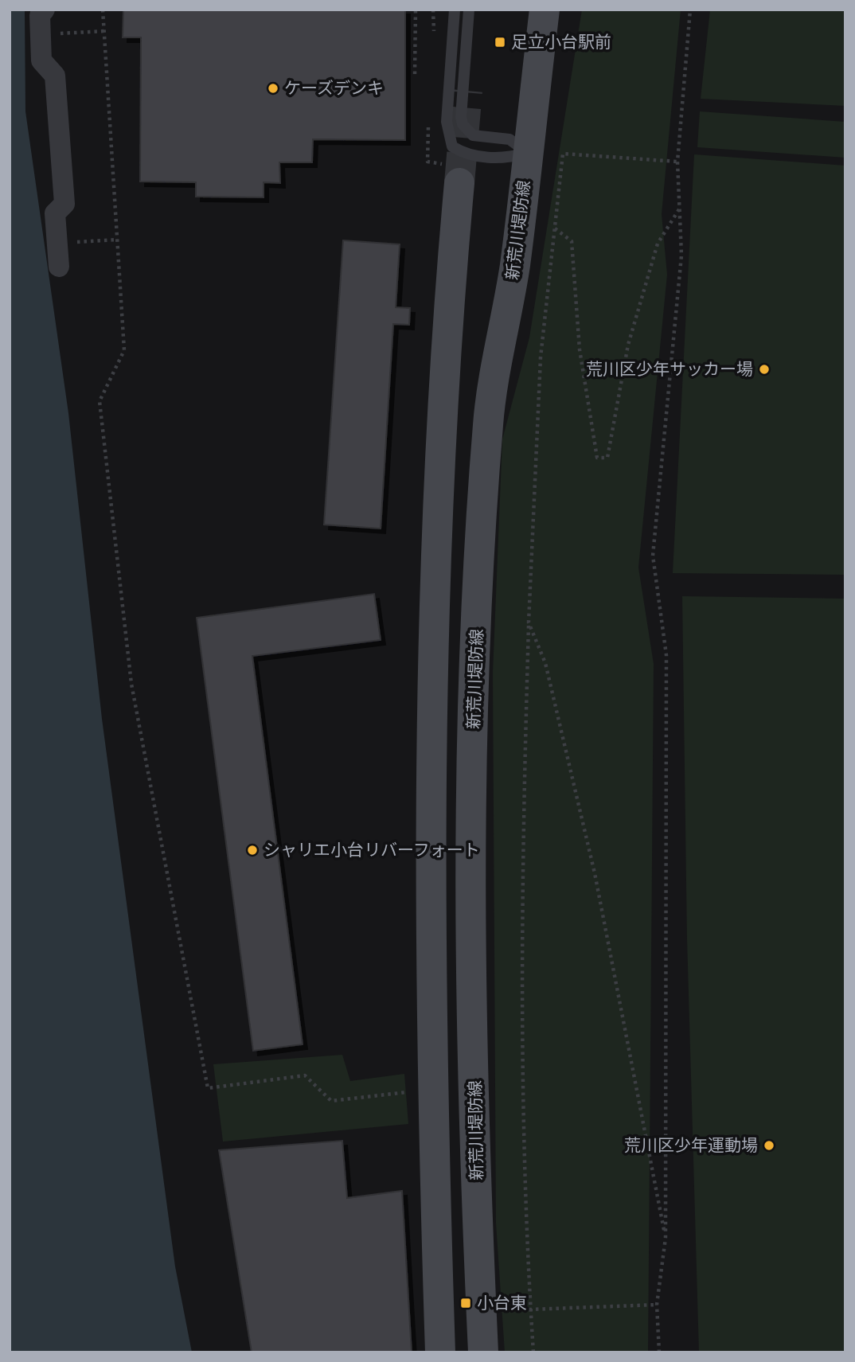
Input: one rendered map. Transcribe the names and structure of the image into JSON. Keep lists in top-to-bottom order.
{
  "streets": {
    "main road": ["新荒川堤防線"]
  },
  "places": {
    "transit": ["足立小台駅前", "小台東"],
    "other": [
      "ケーズデンキ",
      "荒川区少年サッカー場",
      "シャリエ小台リバーフォート",
      "荒川区少年運動場"
    ]
  }
}
